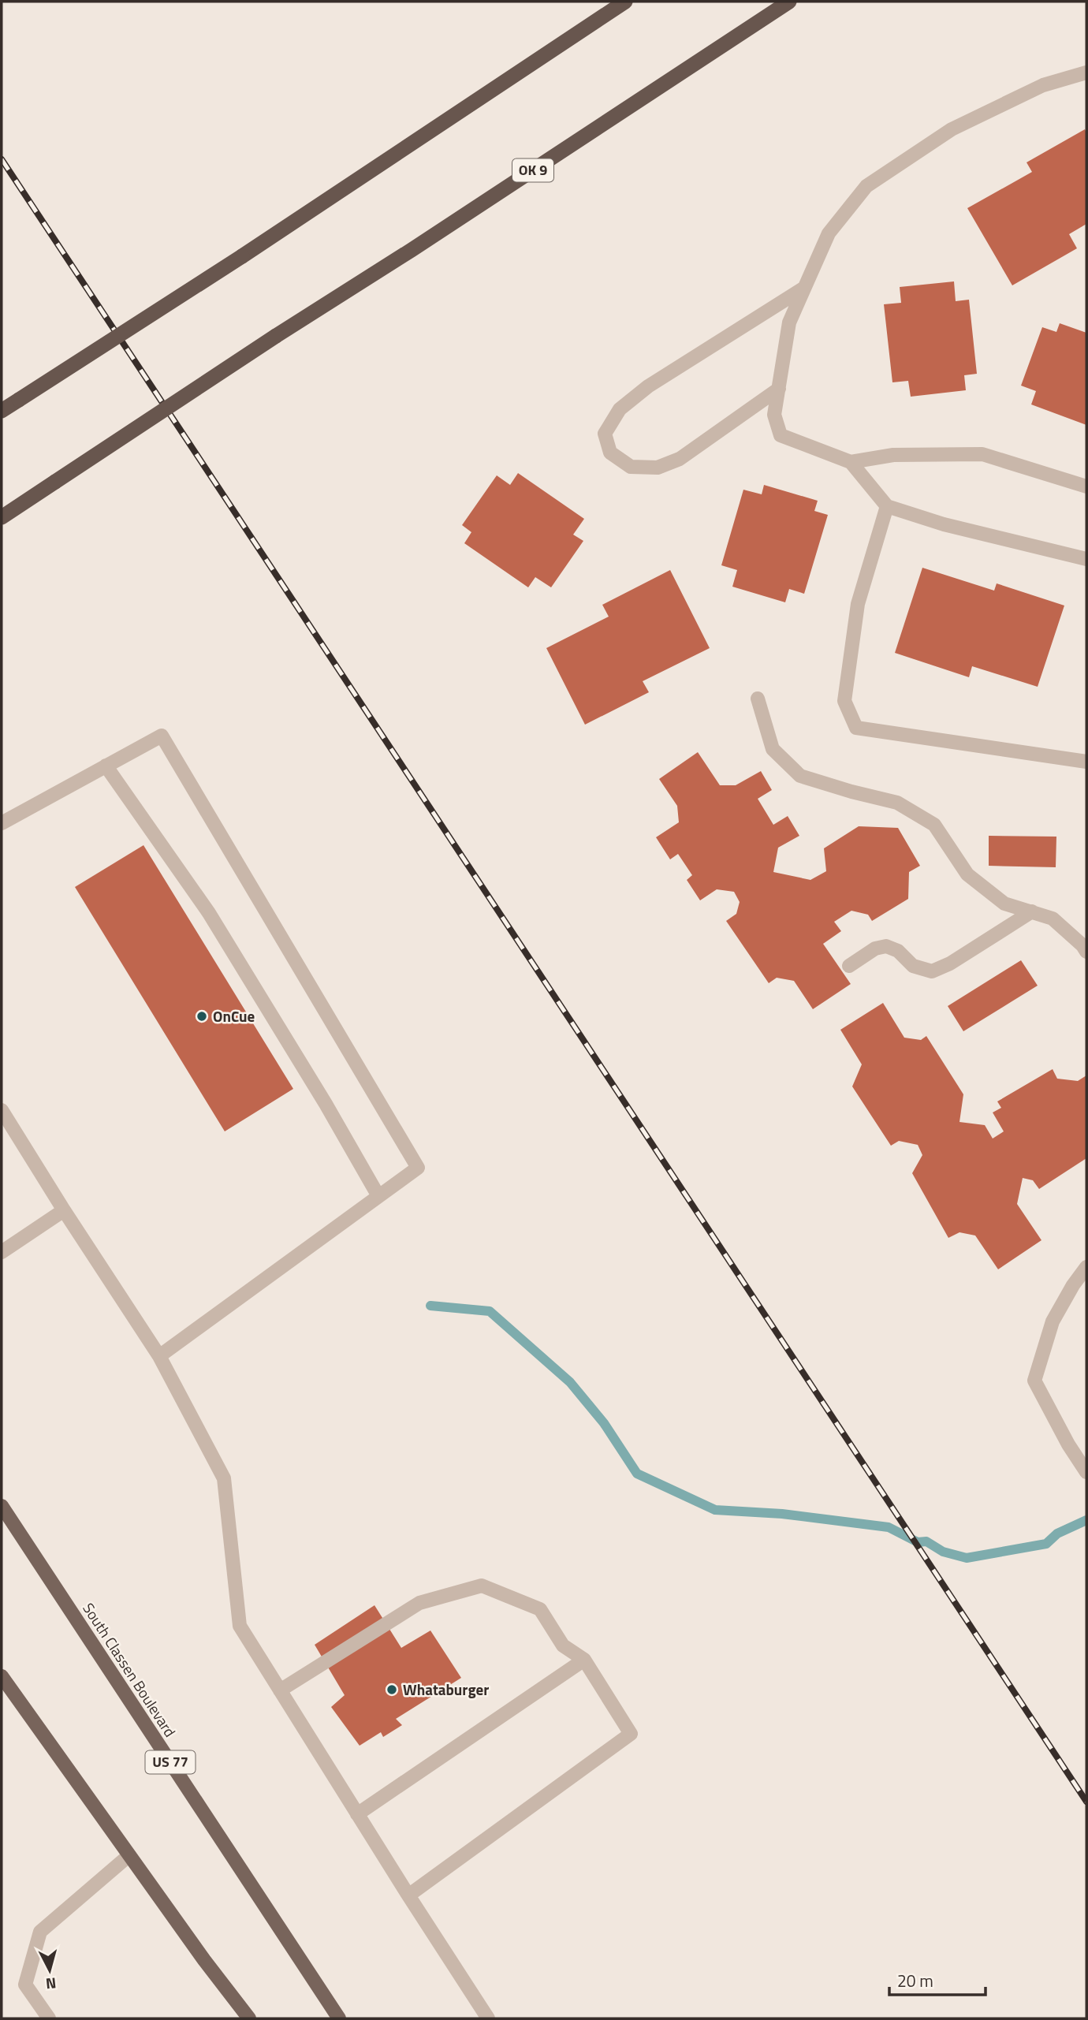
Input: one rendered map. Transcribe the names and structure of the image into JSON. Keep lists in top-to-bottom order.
{
  "streets": {
    "highway": ["OK 9"],
    "main road": ["South Classen Boulevard", "US 77"]
  },
  "places": ["OnCue", "Whataburger"],
  "scale_bar": "20 m",
  "north": "bottom"
}
